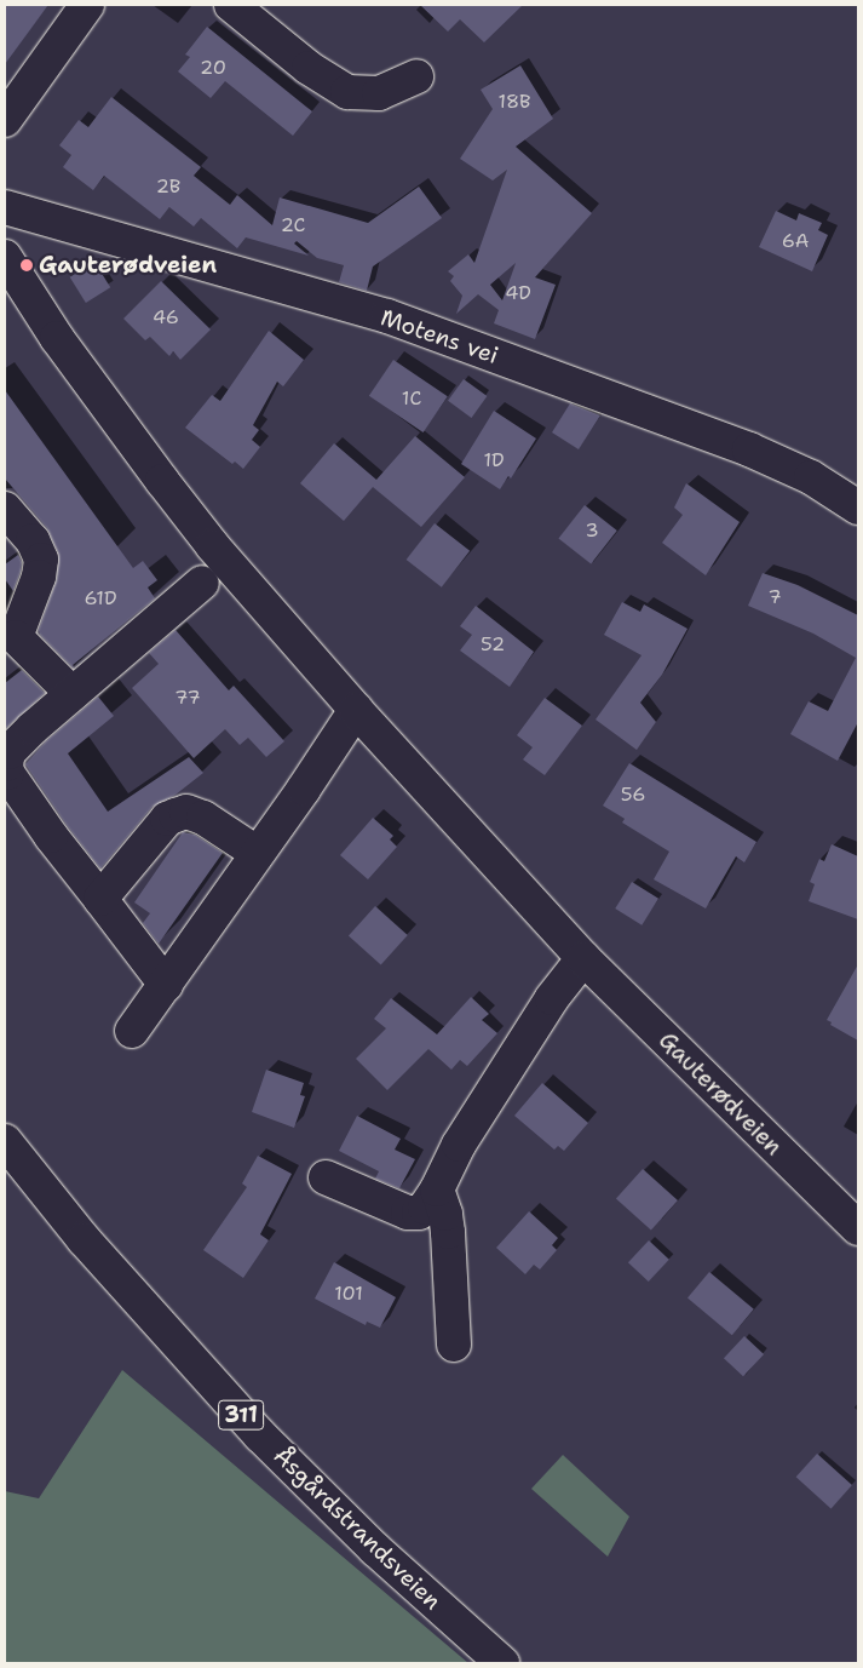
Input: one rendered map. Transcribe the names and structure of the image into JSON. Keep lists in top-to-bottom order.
{
  "streets": {
    "street": [
      "Motens vei",
      "Gauterødveien",
      "311",
      "Åsgårdstrandsveien"
    ]
  },
  "places": ["Gauterødveien"],
  "house_numbers": [
    "20",
    "18B",
    "2B",
    "2C",
    "6A",
    "4D",
    "46",
    "1C",
    "1D",
    "3",
    "7",
    "61D",
    "52",
    "77",
    "56",
    "101"
  ]
}
